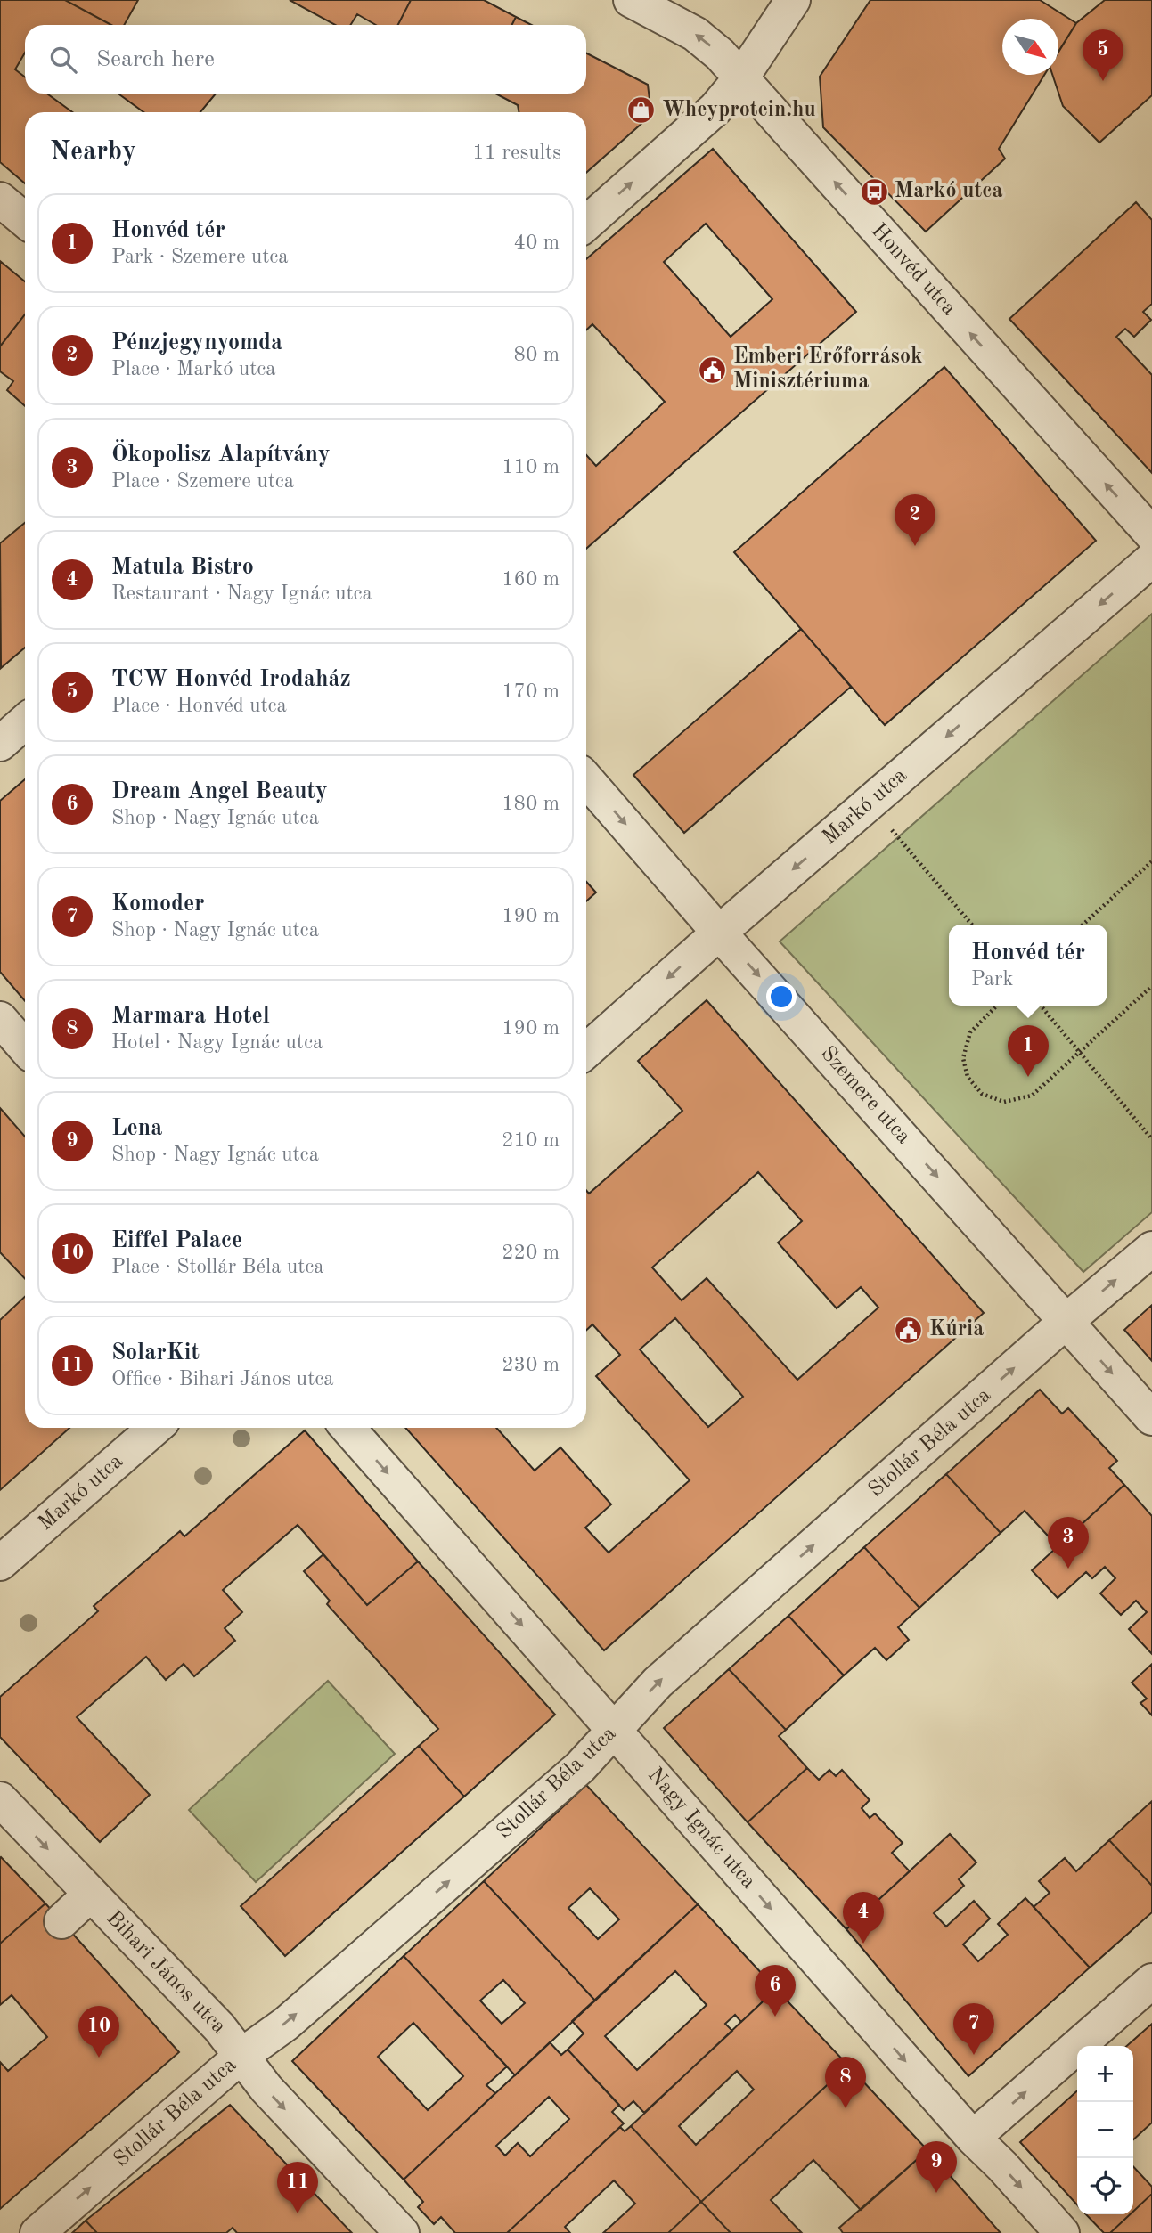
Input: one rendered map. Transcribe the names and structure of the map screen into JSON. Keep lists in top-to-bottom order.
{
  "streets": {
    "street": [
      "Honvéd utca",
      "Markó utca",
      "Szemere utca",
      "Stollár Béla utca",
      "Nagy Ignác utca",
      "Bihari János utca"
    ]
  },
  "crossings": [
    ["Markó utca", "Szemere utca"],
    ["Szemere utca", "Stollár Béla utca"],
    ["Stollár Béla utca", "Nagy Ignác utca"],
    ["Stollár Béla utca", "Bihari János utca"]
  ],
  "one_way": [
    "Honvéd utca",
    "Markó utca",
    "Szemere utca",
    "Stollár Béla utca",
    "Nagy Ignác utca",
    "Bihari János utca"
  ],
  "places": {
    "shop": ["Wheyprotein.hu"],
    "bus stop": ["Markó utca"],
    "public building": ["Emberi Erőforrások Minisztériuma", "Kúria"]
  },
  "north": "bottom right",
  "page": {
    "search": "Search here",
    "pins": [
      "5",
      "2",
      "1",
      "3",
      "4",
      "6",
      "7",
      "10",
      "8",
      "9",
      "11"
    ],
    "heading": ["Nearby", "11 results"],
    "list": [
      {
        "mark": "1",
        "name": "Honvéd tér",
        "note": "Park · Szemere utca",
        "value": "40 m"
      },
      {
        "mark": "2",
        "name": "Pénzjegynyomda",
        "note": "Place · Markó utca",
        "value": "80 m"
      },
      {
        "mark": "3",
        "name": "Ökopolisz Alapítvány",
        "note": "Place · Szemere utca",
        "value": "110 m"
      },
      {
        "mark": "4",
        "name": "Matula Bistro",
        "note": "Restaurant · Nagy Ignác utca",
        "value": "160 m"
      },
      {
        "mark": "5",
        "name": "TCW Honvéd Irodaház",
        "note": "Place · Honvéd utca",
        "value": "170 m"
      },
      {
        "mark": "6",
        "name": "Dream Angel Beauty",
        "note": "Shop · Nagy Ignác utca",
        "value": "180 m"
      },
      {
        "mark": "7",
        "name": "Komoder",
        "note": "Shop · Nagy Ignác utca",
        "value": "190 m"
      },
      {
        "mark": "8",
        "name": "Marmara Hotel",
        "note": "Hotel · Nagy Ignác utca",
        "value": "190 m"
      },
      {
        "mark": "9",
        "name": "Lena",
        "note": "Shop · Nagy Ignác utca",
        "value": "210 m"
      },
      {
        "mark": "10",
        "name": "Eiffel Palace",
        "note": "Place · Stollár Béla utca",
        "value": "220 m"
      },
      {
        "mark": "11",
        "name": "SolarKit",
        "note": "Office · Bihari János utca",
        "value": "230 m"
      }
    ],
    "popup": ["Honvéd tér", "Park"],
    "map_buttons": ["+", "−"]
  }
}
